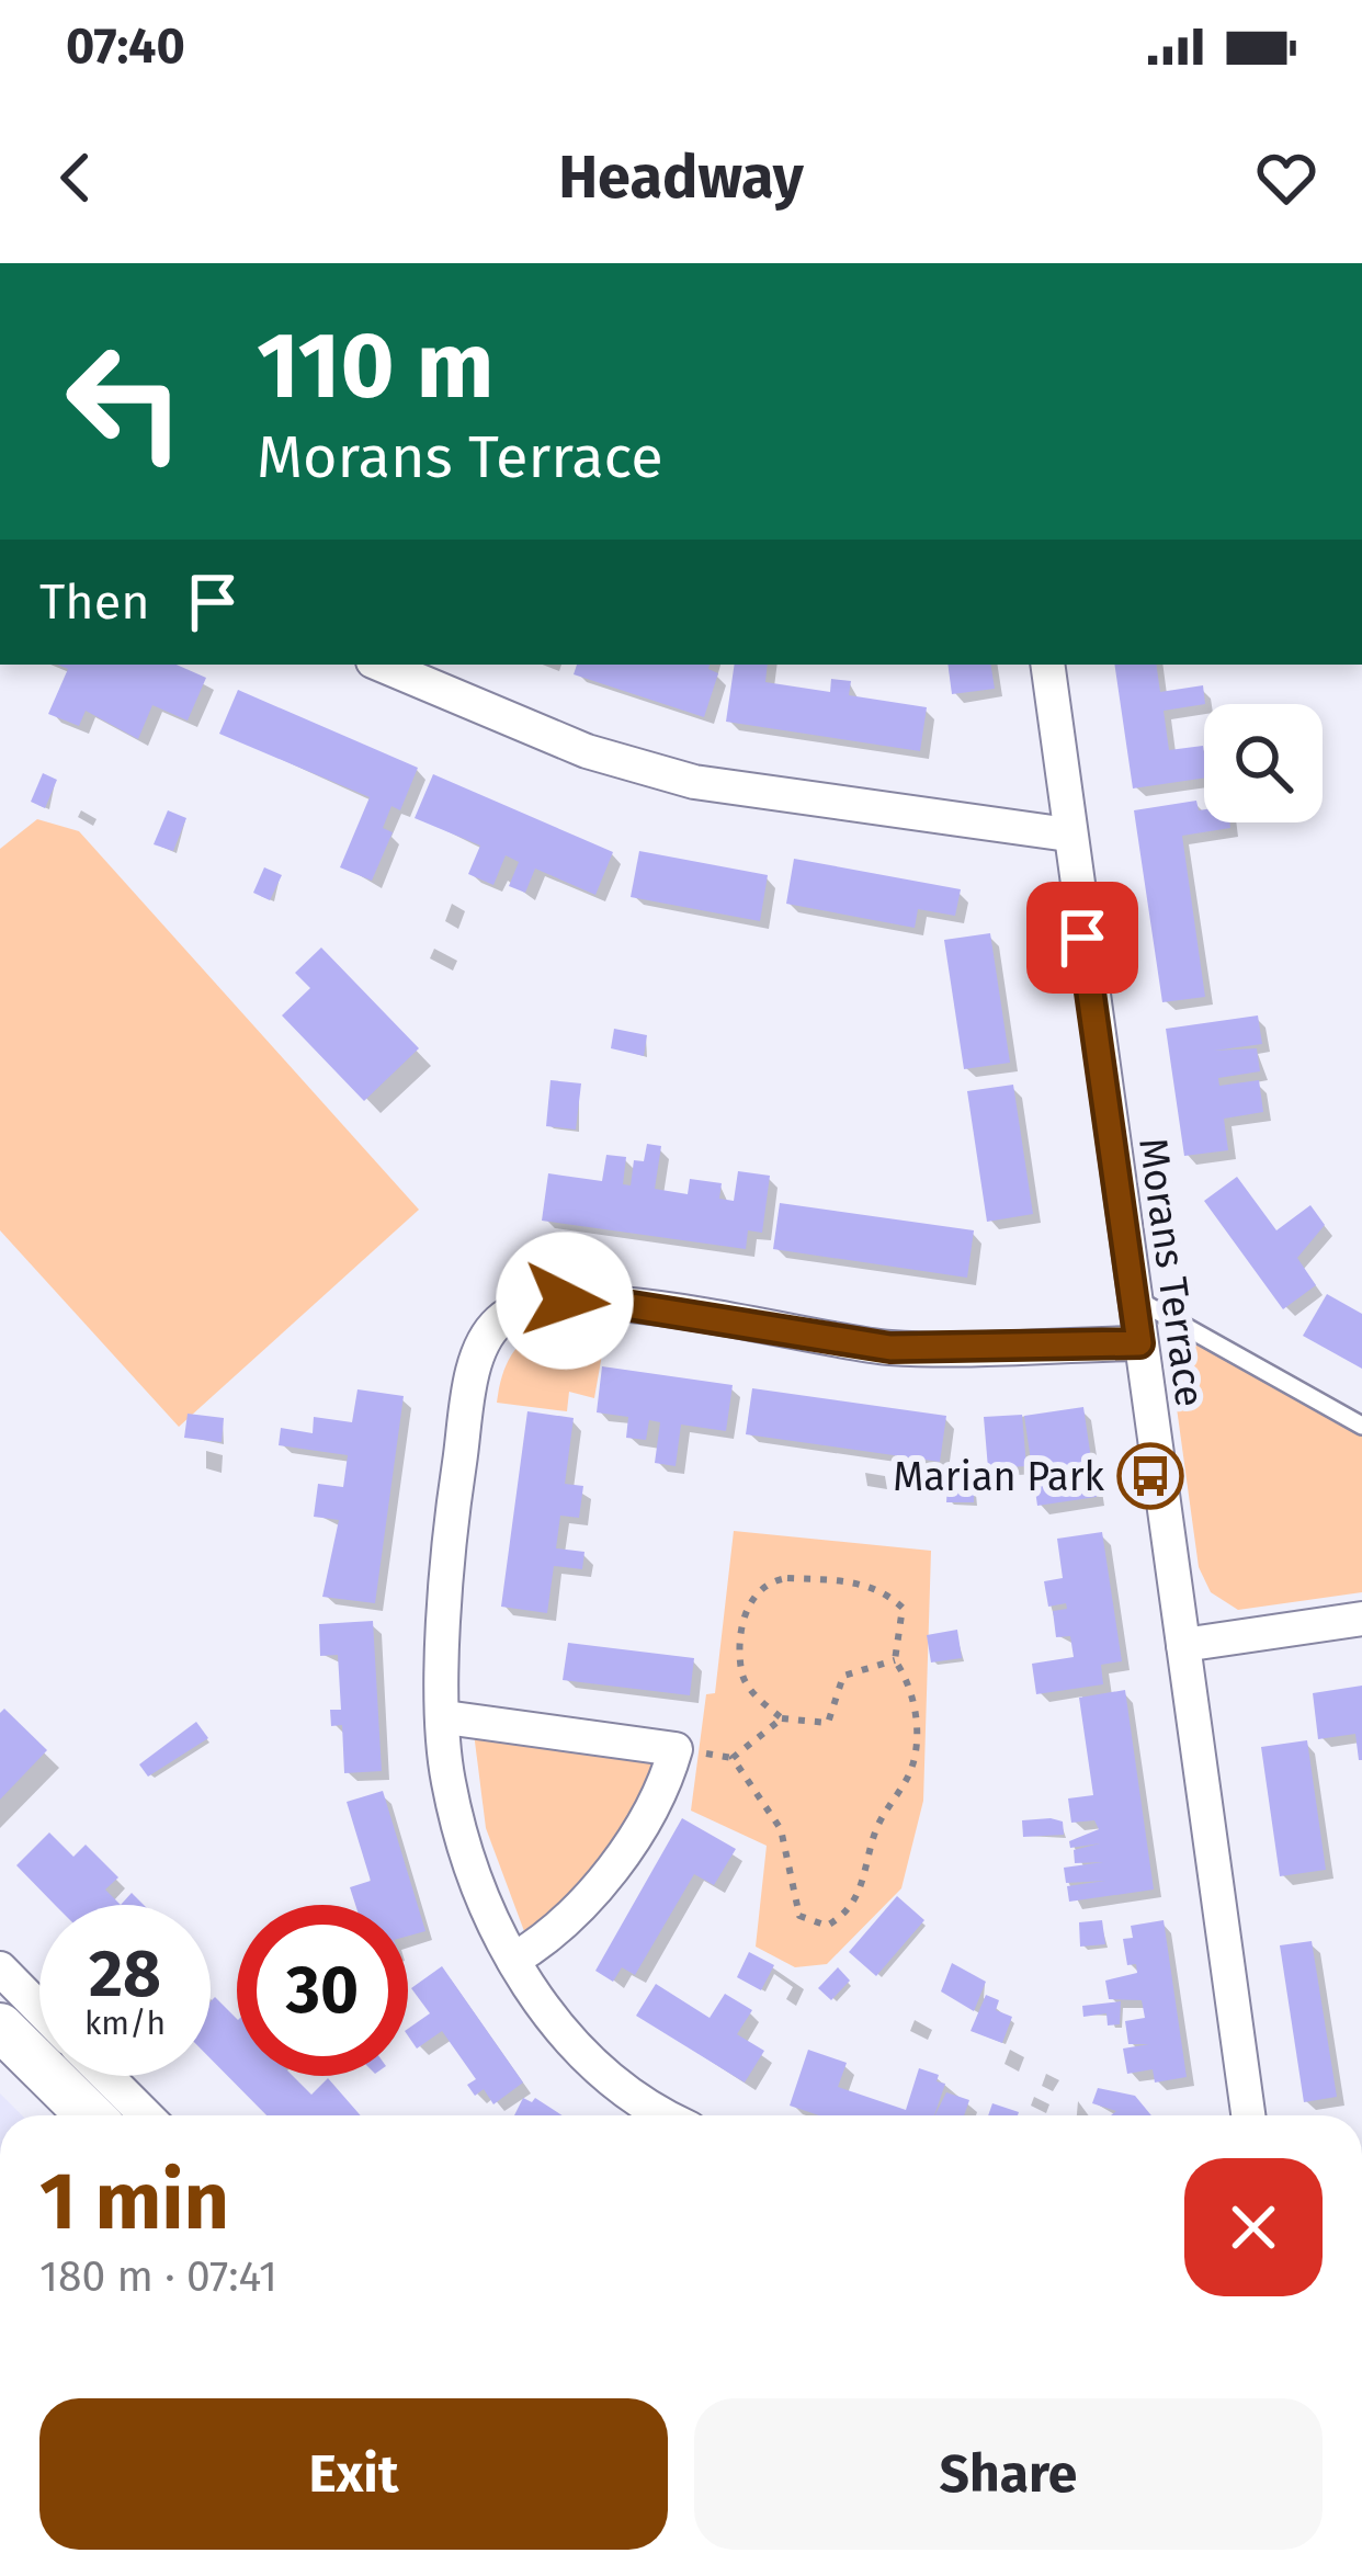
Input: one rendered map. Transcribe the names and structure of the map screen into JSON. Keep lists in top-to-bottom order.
{
  "streets": {
    "street": ["Morans Terrace"]
  },
  "places": {
    "bus stop": ["Marian Park"]
  },
  "page": {
    "status": "07:40",
    "header": "Headway",
    "turn": ["110 m", "Morans Terrace"],
    "then": "Then",
    "speed": "28 km/h",
    "limit": "30",
    "heading": ["1 min", "180 m · 07:41"],
    "buttons": ["Exit", "Share"]
  }
}
